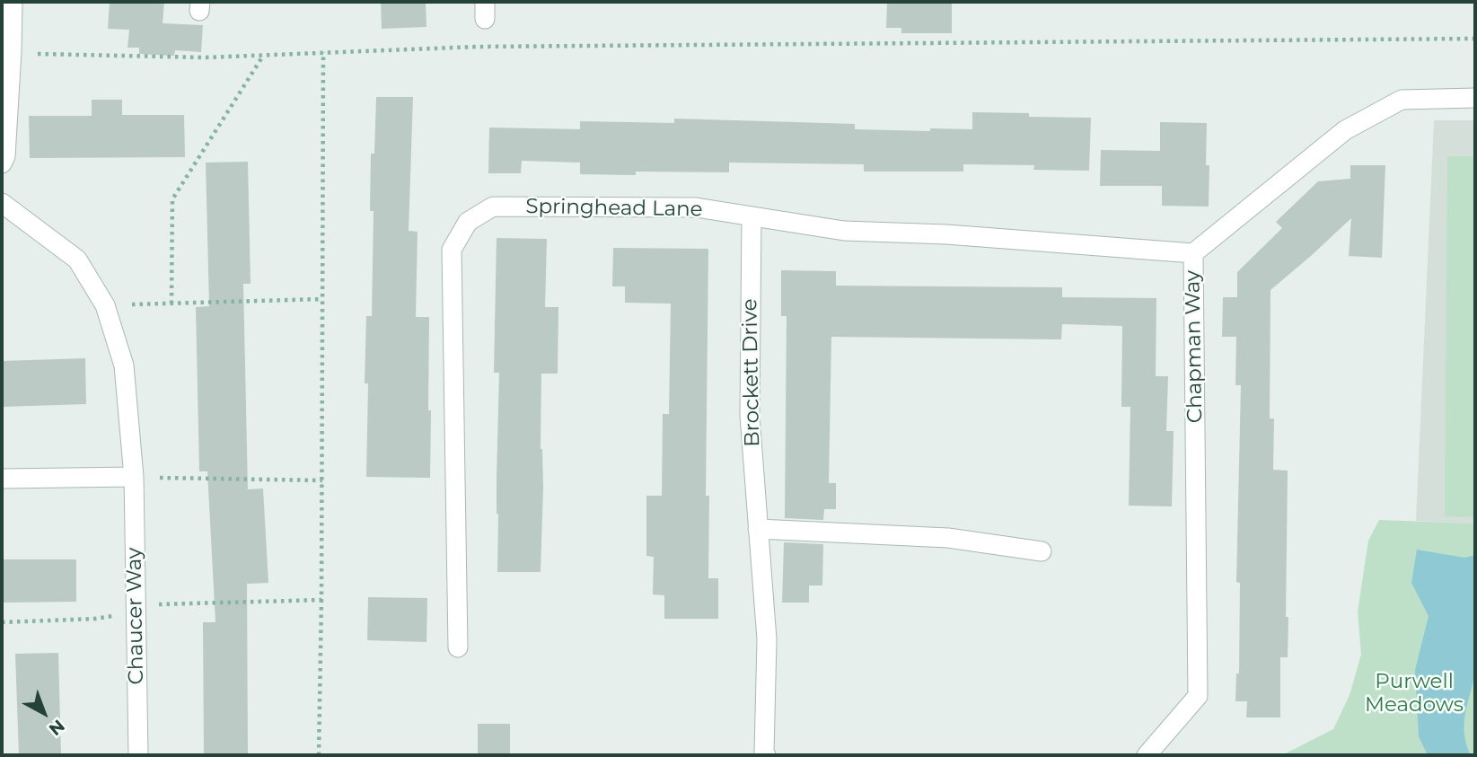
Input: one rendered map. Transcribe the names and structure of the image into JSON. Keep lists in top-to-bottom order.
{
  "streets": {
    "street": [
      "Springhead Lane",
      "Chapman Way",
      "Brockett Drive",
      "Chaucer Way"
    ]
  },
  "crossings": [
    ["Springhead Lane", "Chapman Way"],
    ["Springhead Lane", "Brockett Drive"]
  ],
  "parks": ["Purwell Meadows"],
  "north": "bottom right"
}
